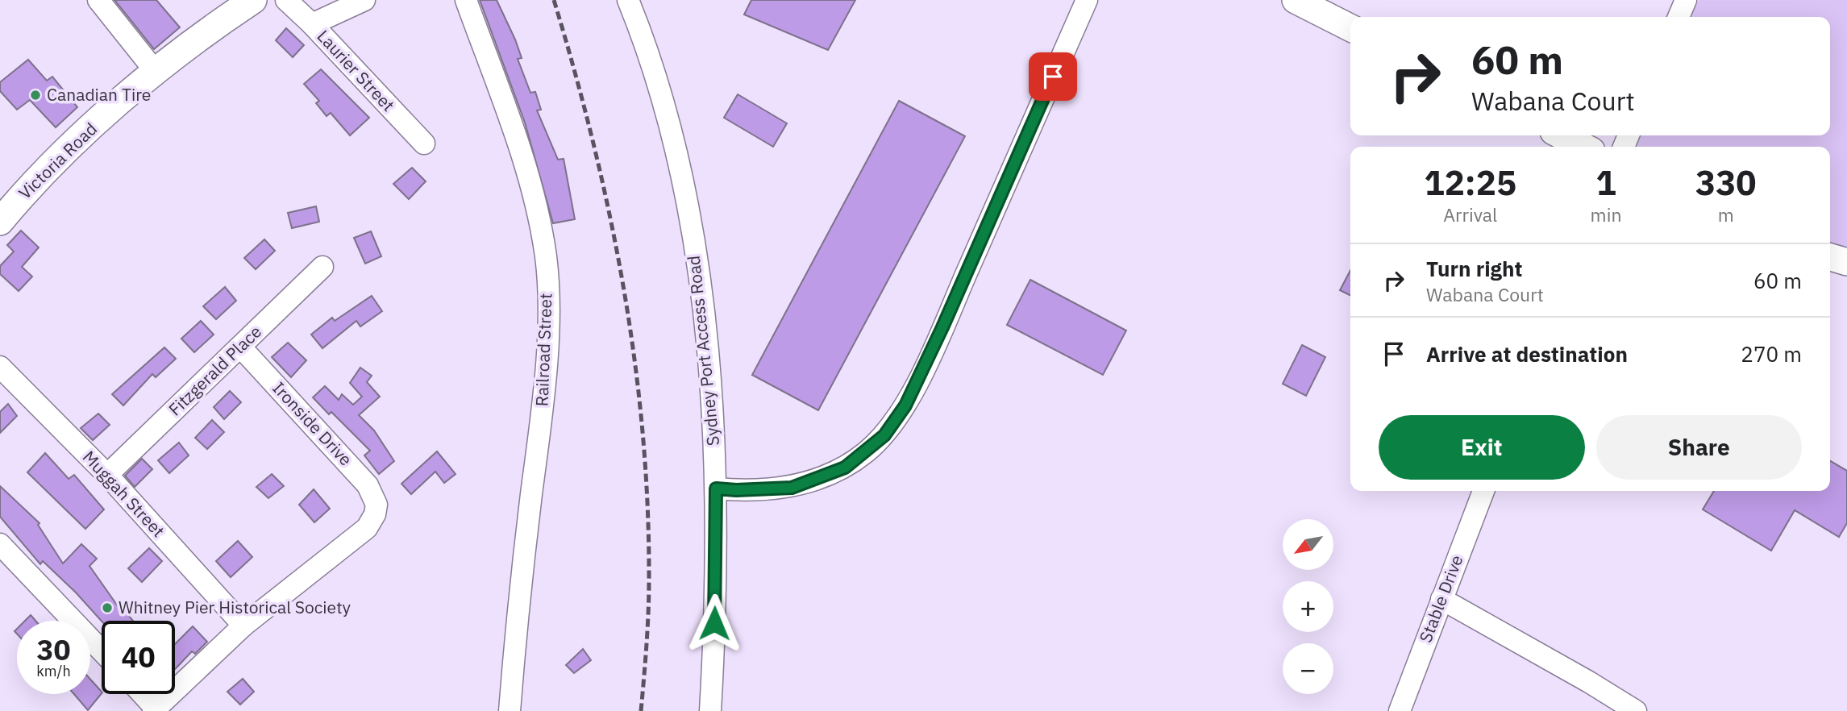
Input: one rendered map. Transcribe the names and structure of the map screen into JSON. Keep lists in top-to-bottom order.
{
  "streets": {
    "main road": ["Victoria Road"],
    "street": [
      "Laurier Street",
      "Railroad Street",
      "Sydney Port Access Road",
      "Fitzgerald Place",
      "Ironside Drive",
      "Muggah Street",
      "Stable Drive"
    ]
  },
  "crossings": [
    ["Fitzgerald Place", "Ironside Drive"],
    ["Fitzgerald Place", "Muggah Street"],
    ["Ironside Drive", "Muggah Street"]
  ],
  "places": ["Canadian Tire", "Whitney Pier Historical Society"],
  "north": "bottom left",
  "page": {
    "turn": ["60 m", "Wabana Court"],
    "eta": [
      "12:25",
      "Arrival",
      "1",
      "min",
      "330",
      "m"
    ],
    "list": [
      {
        "name": "Turn right",
        "note": "Wabana Court",
        "value": "60 m"
      },
      {
        "name": "Arrive at destination",
        "value": "270 m"
      }
    ],
    "buttons": ["Exit", "Share"],
    "map_buttons": ["+", "−"],
    "speed": "30 km/h",
    "limit": "40"
  }
}
